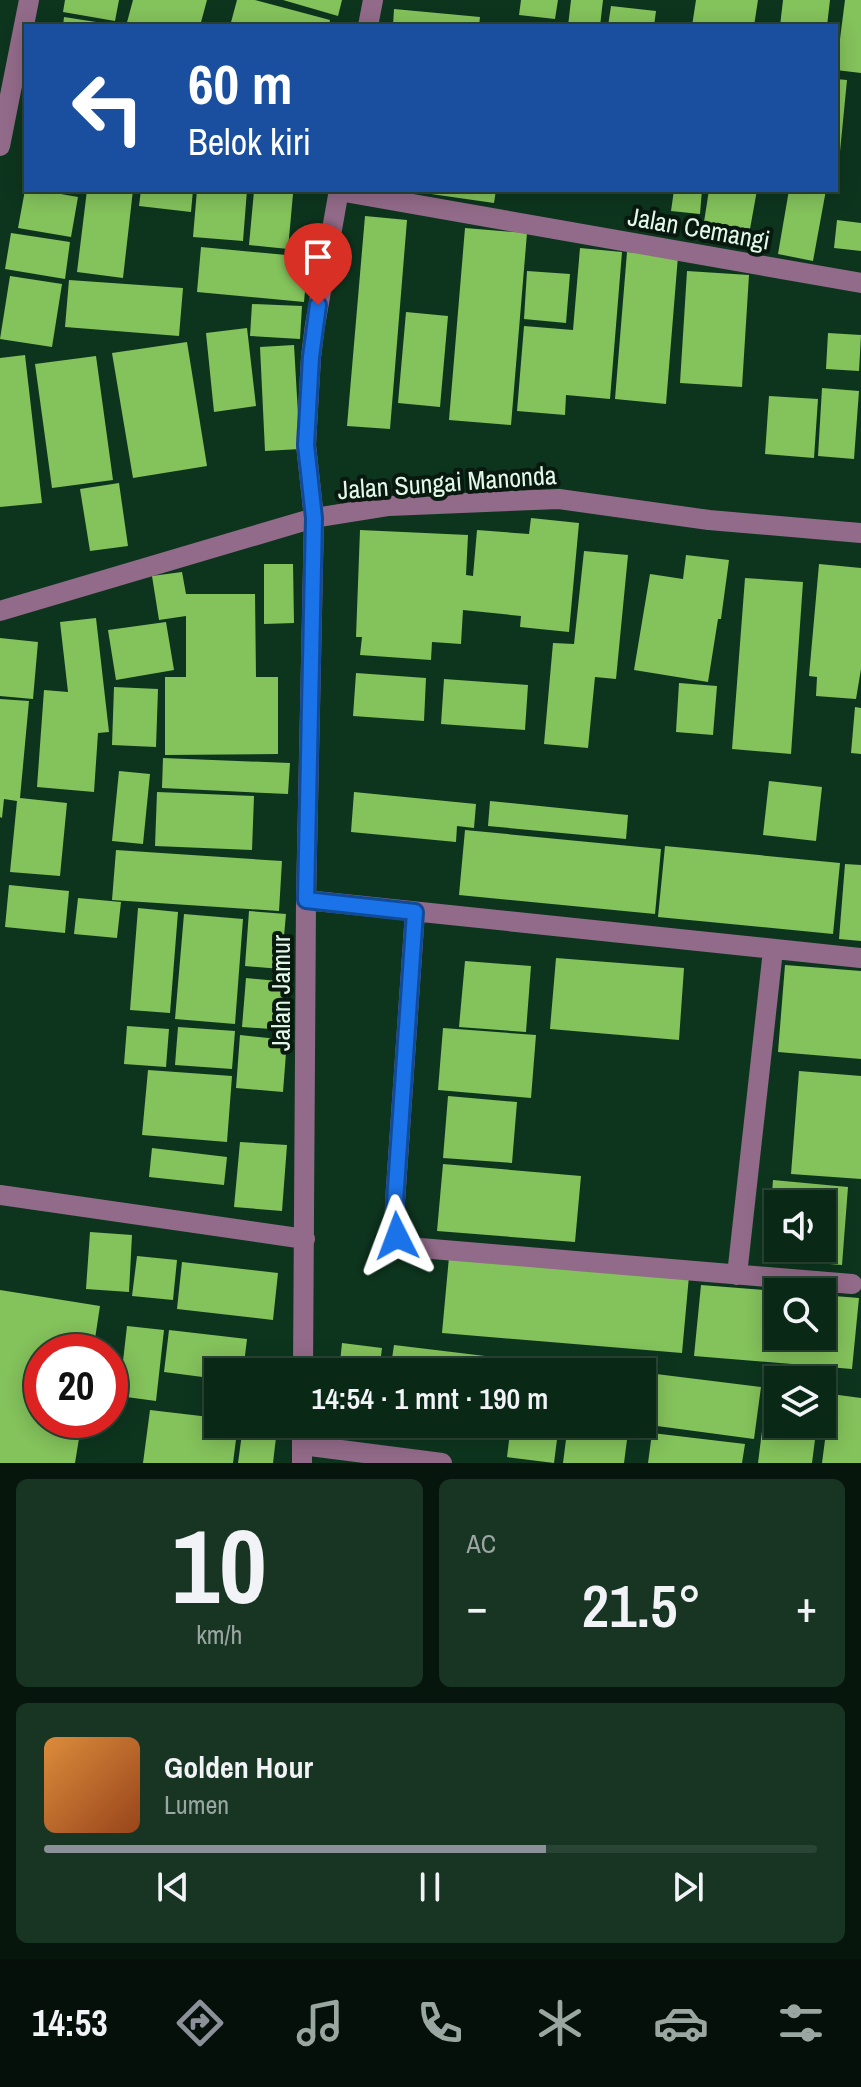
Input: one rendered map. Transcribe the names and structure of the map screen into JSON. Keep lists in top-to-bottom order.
{
  "streets": {
    "street": ["Jalan Cemangi", "Jalan Sungai Manonda", "Jalan Jamur"]
  },
  "crossings": [
    ["Jalan Cemangi", "Jalan Sungai Manonda"],
    ["Jalan Cemangi", "Jalan Jamur"],
    ["Jalan Sungai Manonda", "Jalan Jamur"]
  ],
  "page": {
    "turn": ["60 m", "Belok kiri"],
    "limit": "20",
    "trip": "14:54 · 1 mnt · 190 m",
    "tile": [
      ["10", "km/h"],
      "AC"
    ],
    "heat": ["−", "21.5°", "+"],
    "song": ["Golden Hour", "Lumen"],
    "tabs": "14:53"
  }
}
